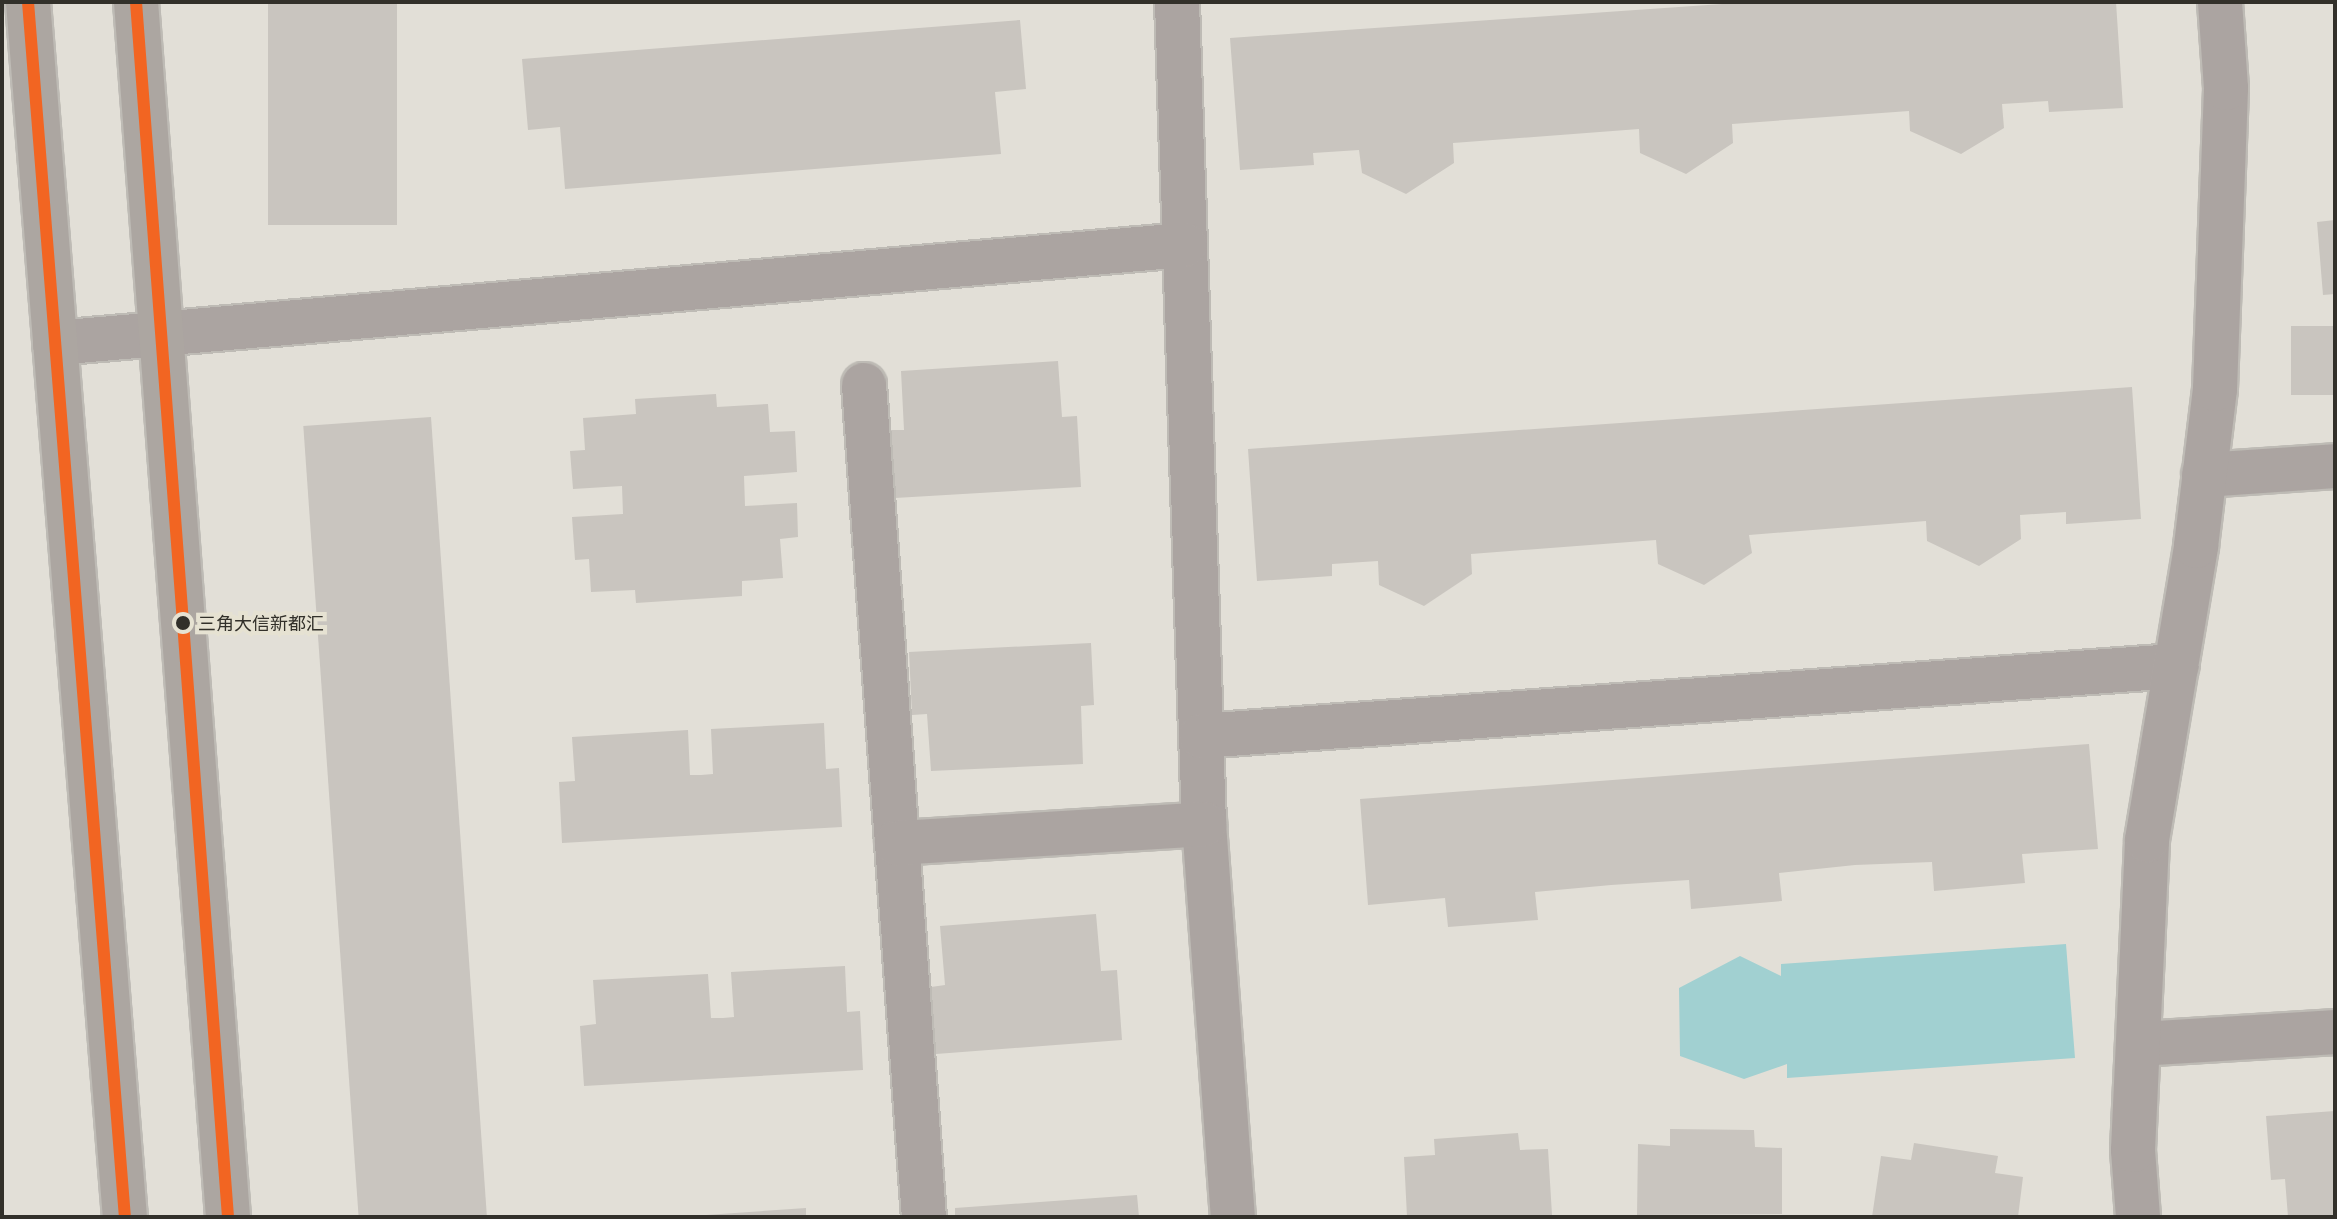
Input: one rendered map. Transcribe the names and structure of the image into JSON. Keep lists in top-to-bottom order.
{
  "places": ["三角大信新都汇"]
}
